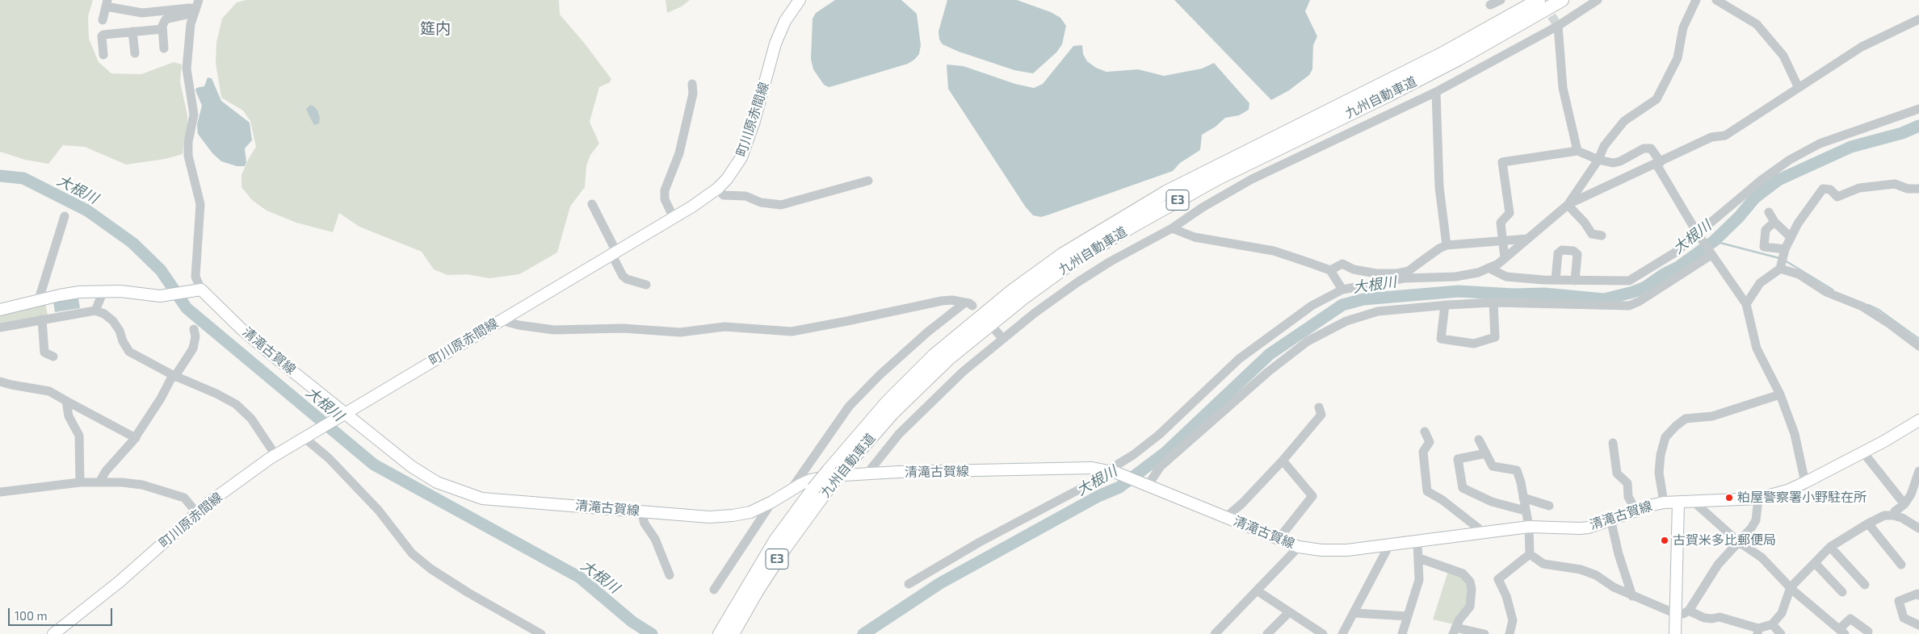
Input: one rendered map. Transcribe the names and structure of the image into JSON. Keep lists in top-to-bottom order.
{
  "streets": {
    "highway": ["九州自動車道", "E3"],
    "main road": ["町川原赤間線", "清滝古賀線"]
  },
  "crossings": [
    ["町川原赤間線", "清滝古賀線"]
  ],
  "districts": ["筵内"],
  "water": ["大根川"],
  "places": ["粕屋警察署小野駐在所", "古賀米多比郵便局"],
  "scale_bar": "100 m"
}
